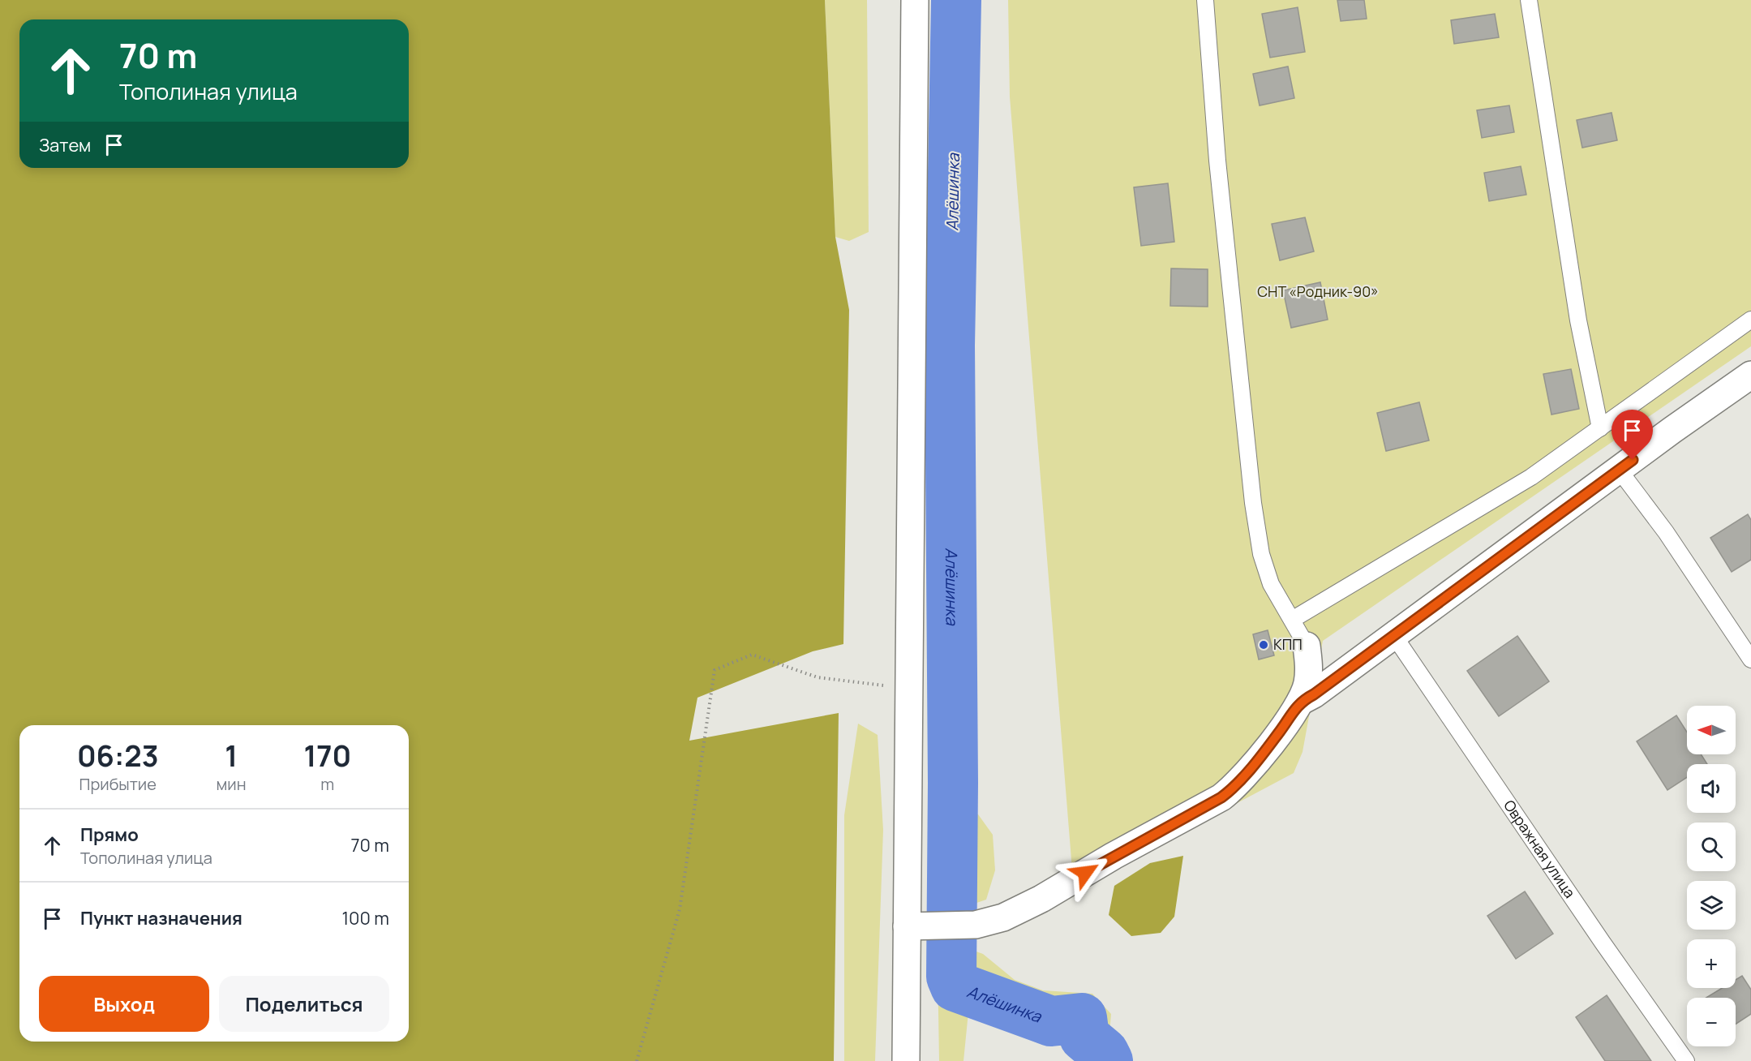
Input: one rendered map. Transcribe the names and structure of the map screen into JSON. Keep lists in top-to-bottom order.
{
  "streets": {
    "lane": ["Овражная улица"]
  },
  "water": ["Алёшинка"],
  "parks": ["СНТ «Родник-90»"],
  "places": ["КПП"],
  "north": "left",
  "page": {
    "turn": ["70 m", "Тополиная улица"],
    "then": "Затем",
    "map_buttons": ["+", "−"],
    "eta": [
      "06:23",
      "Прибытие",
      "1",
      "мин",
      "170",
      "m"
    ],
    "list": [
      {
        "name": "Прямо",
        "note": "Тополиная улица",
        "value": "70 m"
      },
      {
        "name": "Пункт назначения",
        "value": "100 m"
      }
    ],
    "buttons": ["Выход", "Поделиться"]
  }
}
